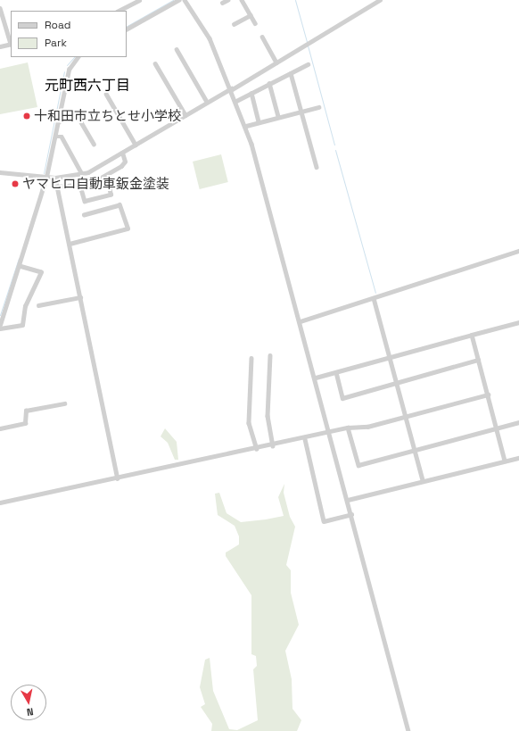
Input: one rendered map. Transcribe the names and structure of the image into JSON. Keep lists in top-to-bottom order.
{
  "districts": ["元町西六丁目"],
  "places": ["十和田市立ちとせ小学校", "ヤマヒロ自動車鈑金塗装"],
  "legend": ["Road", "Park"],
  "north": "bottom"
}
